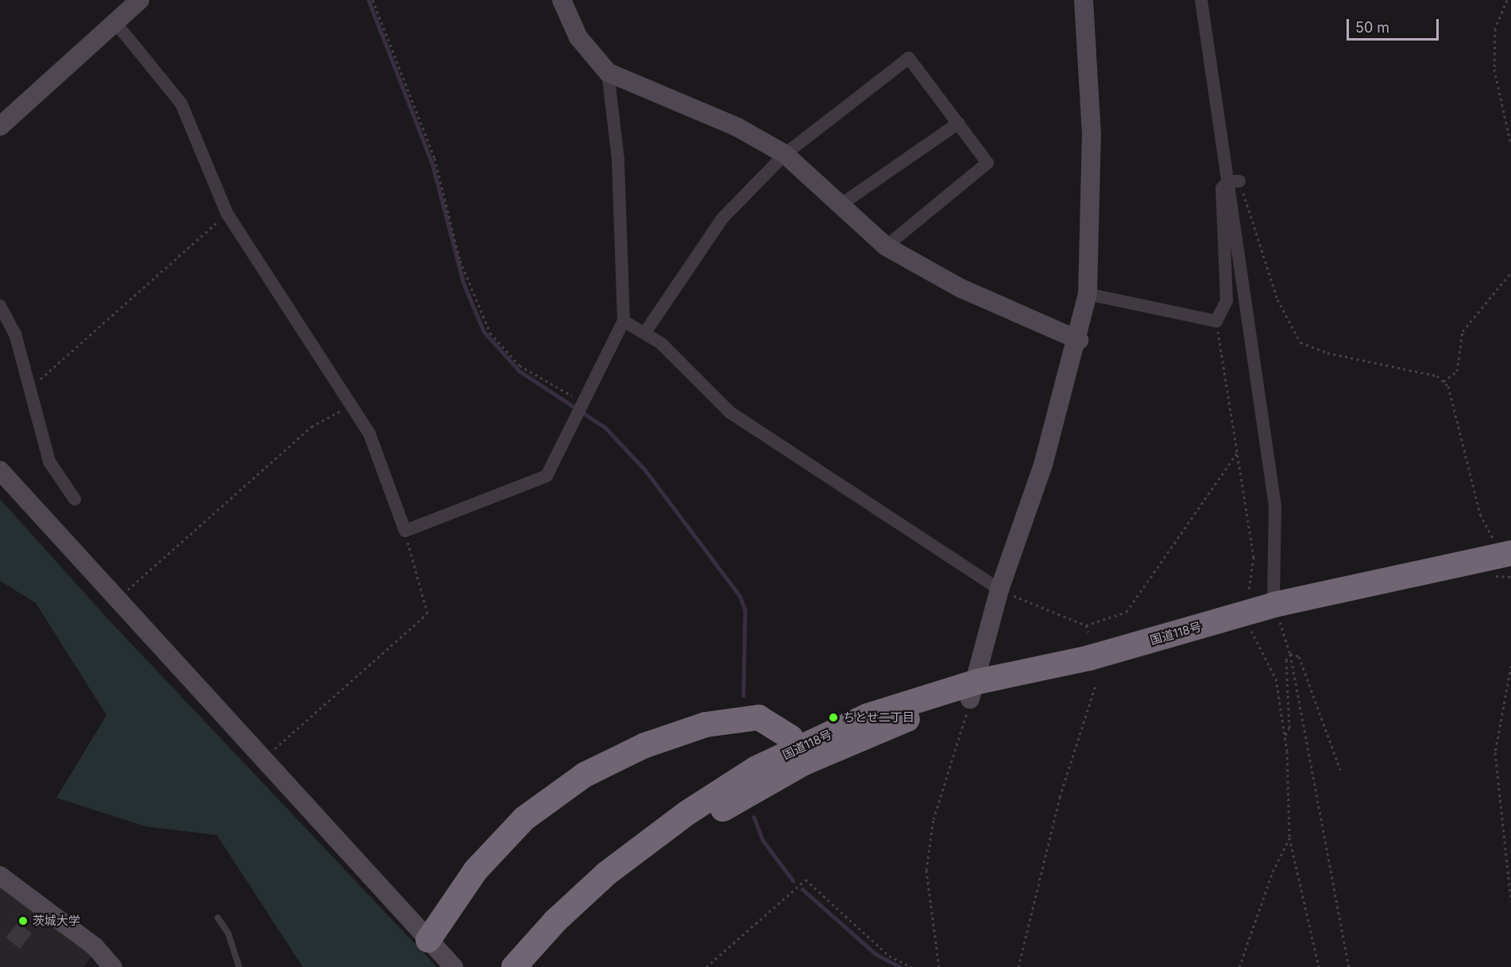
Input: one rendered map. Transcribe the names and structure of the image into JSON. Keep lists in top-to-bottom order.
{
  "streets": {
    "highway": ["国道118号"]
  },
  "places": ["ちとせ二丁目", "茨城大学"],
  "scale_bar": "50 m"
}
